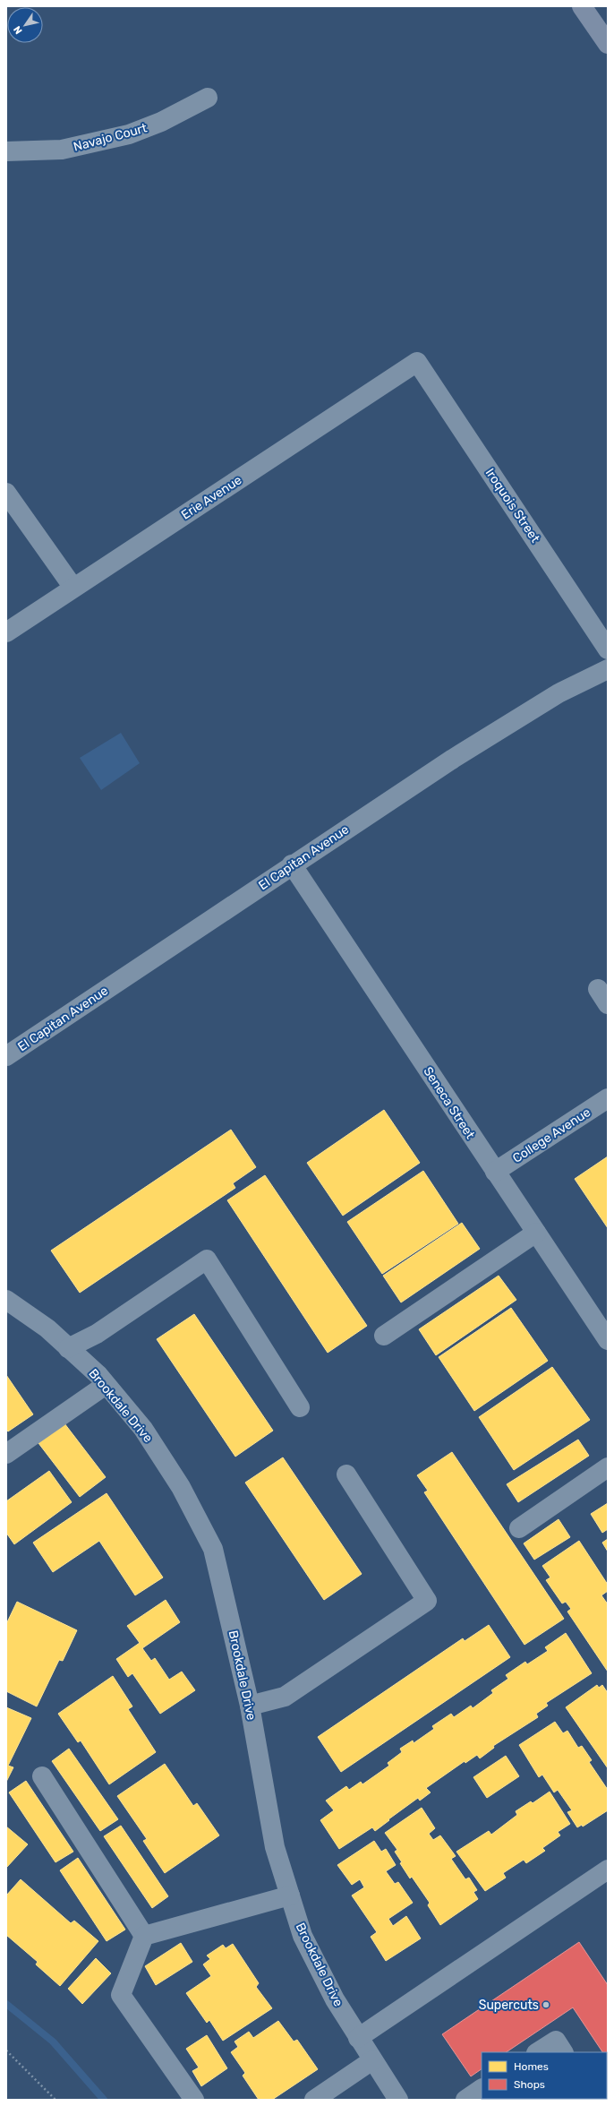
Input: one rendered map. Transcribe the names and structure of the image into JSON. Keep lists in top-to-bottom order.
{
  "streets": {
    "street": [
      "Navajo Court",
      "Erie Avenue",
      "Iroquois Street",
      "El Capitan Avenue",
      "Seneca Street",
      "College Avenue",
      "Brookdale Drive"
    ]
  },
  "crossings": [
    ["Erie Avenue", "Iroquois Street"],
    ["El Capitan Avenue", "Seneca Street"],
    ["Seneca Street", "College Avenue"]
  ],
  "places": ["Supercuts"],
  "legend": ["Homes", "Shops"],
  "north": "bottom left"
}
